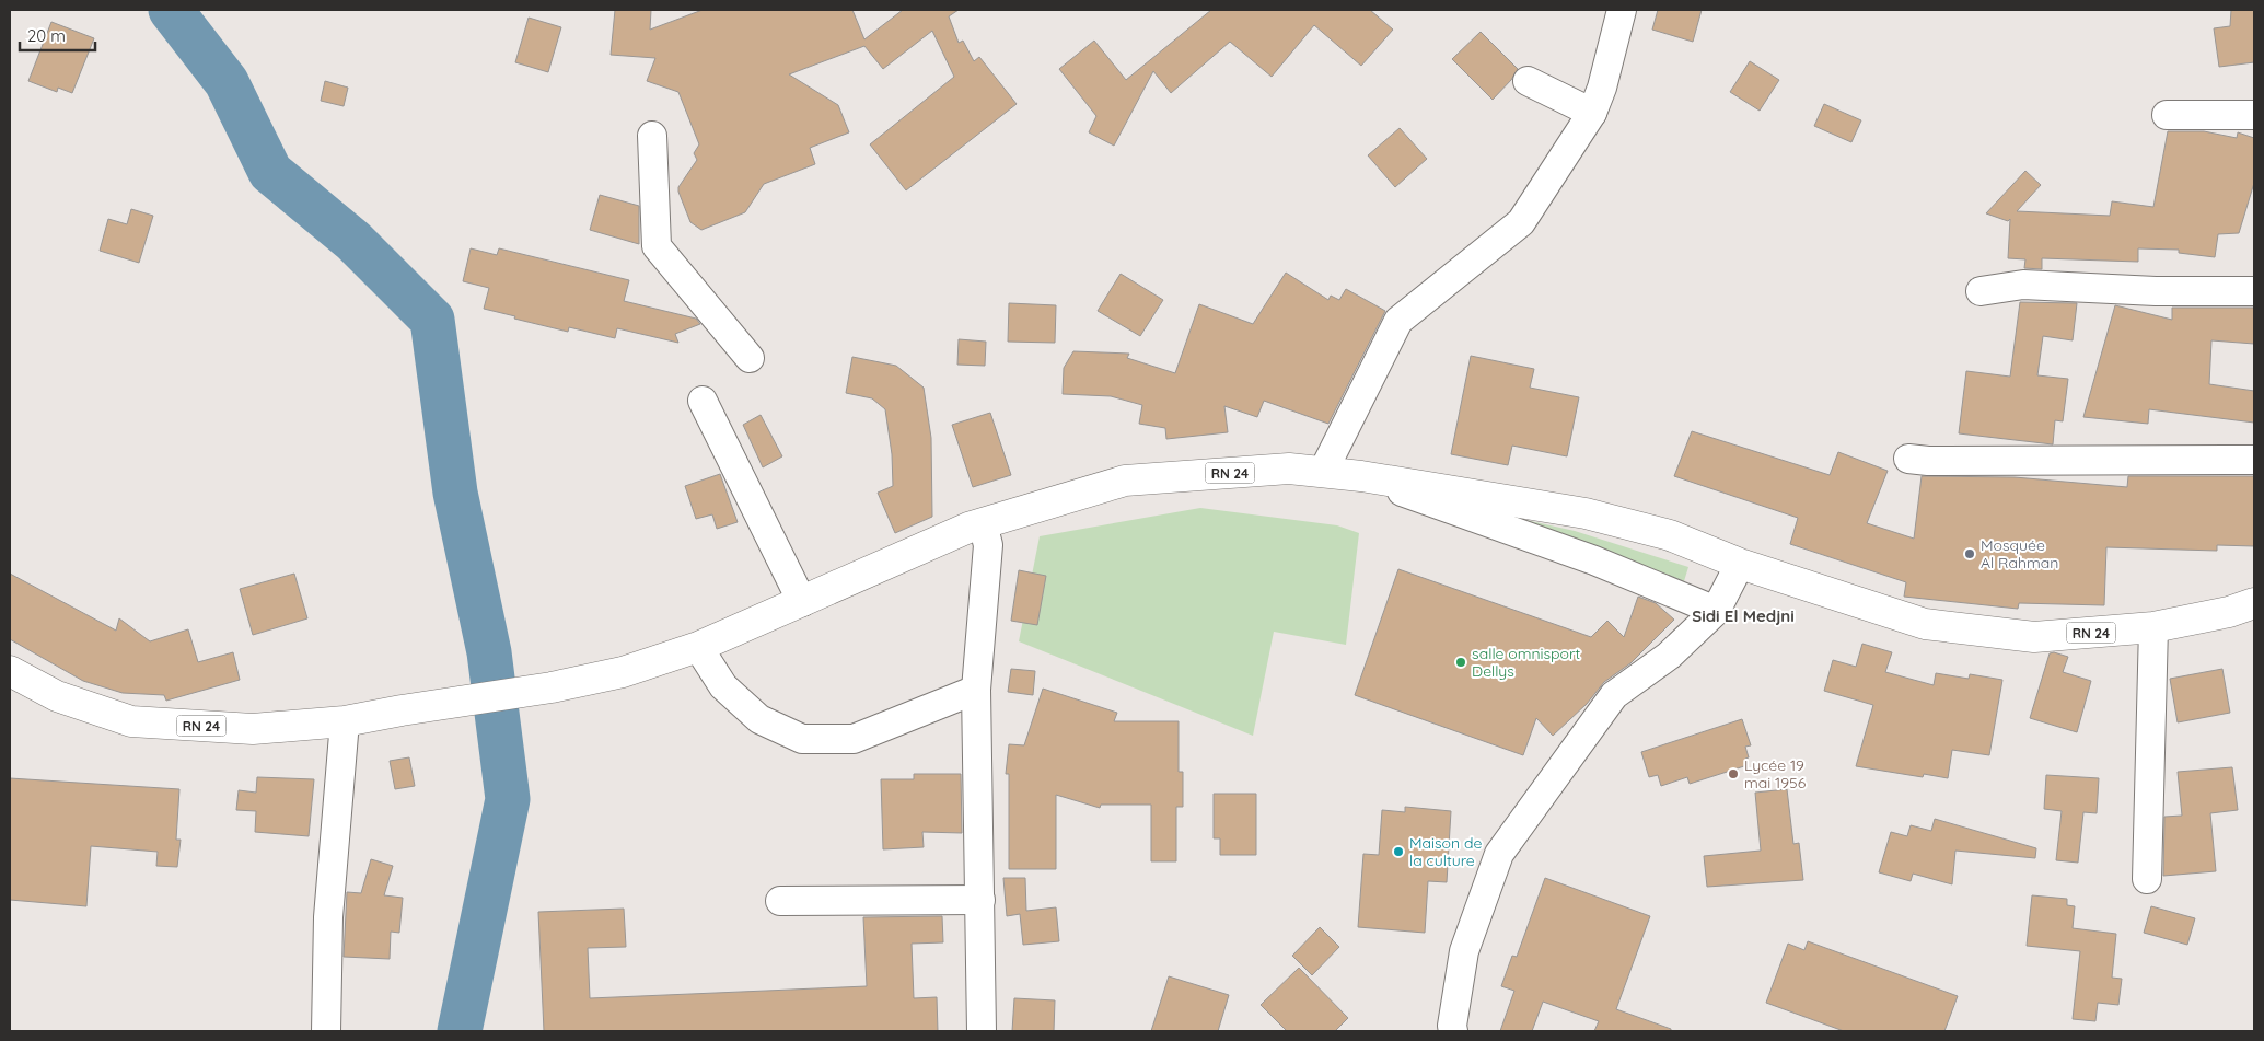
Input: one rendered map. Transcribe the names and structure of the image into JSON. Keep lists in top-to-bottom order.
{
  "streets": {
    "main road": ["RN 24"]
  },
  "districts": ["Sidi El Medjni"],
  "places": [
    "Mosquée Al Rahman",
    "salle omnisport Dellys",
    "Lycée 19 mai 1956",
    "Maison de la culture"
  ],
  "scale_bar": "20 m"
}
